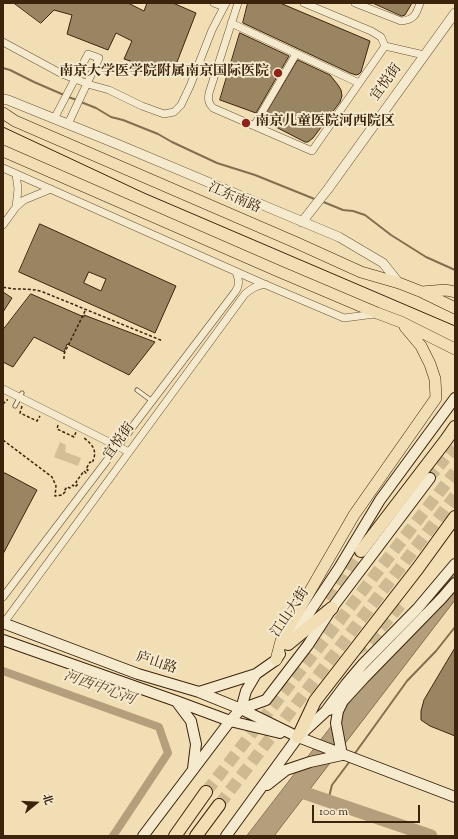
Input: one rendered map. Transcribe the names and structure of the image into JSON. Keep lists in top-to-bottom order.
{
  "streets": {
    "main road": ["江东南路", "江山大街", "庐山路"],
    "street": ["宜悦街"]
  },
  "crossings": [
    ["宜悦街", "庐山路"],
    ["江山大街", "庐山路"]
  ],
  "water": ["河西中心河"],
  "places": ["南京大学医学院附属南京国际医院", "南京儿童医院河西院区"],
  "scale_bar": "100 m",
  "north": "right"
}
